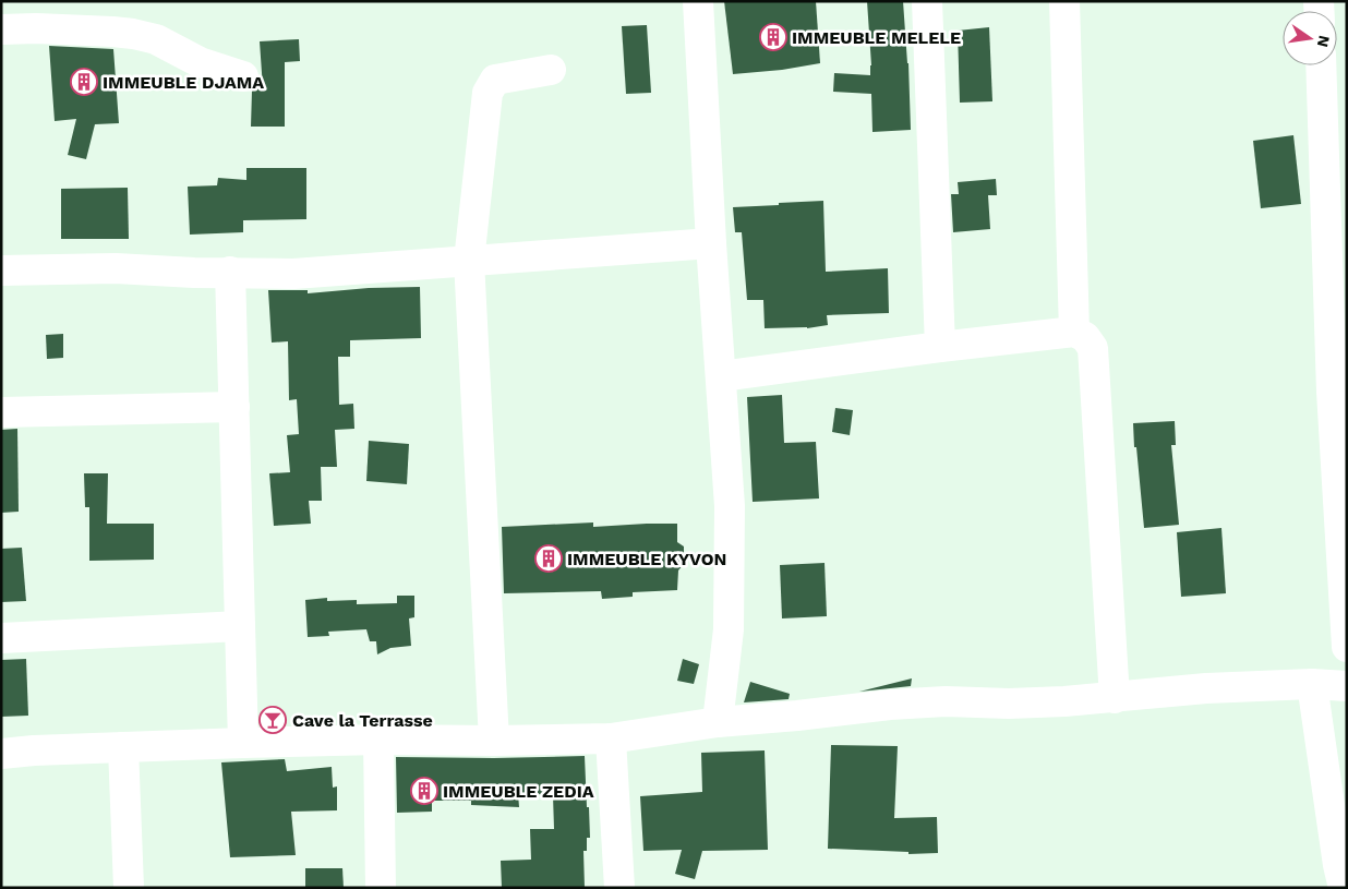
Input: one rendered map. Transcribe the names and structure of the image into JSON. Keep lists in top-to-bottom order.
{
  "places": {
    "building": [
      "IMMEUBLE MELELE",
      "IMMEUBLE DJAMA",
      "IMMEUBLE KYVON",
      "IMMEUBLE ZEDIA"
    ],
    "bar": ["Cave la Terrasse"]
  },
  "north": "right"
}
